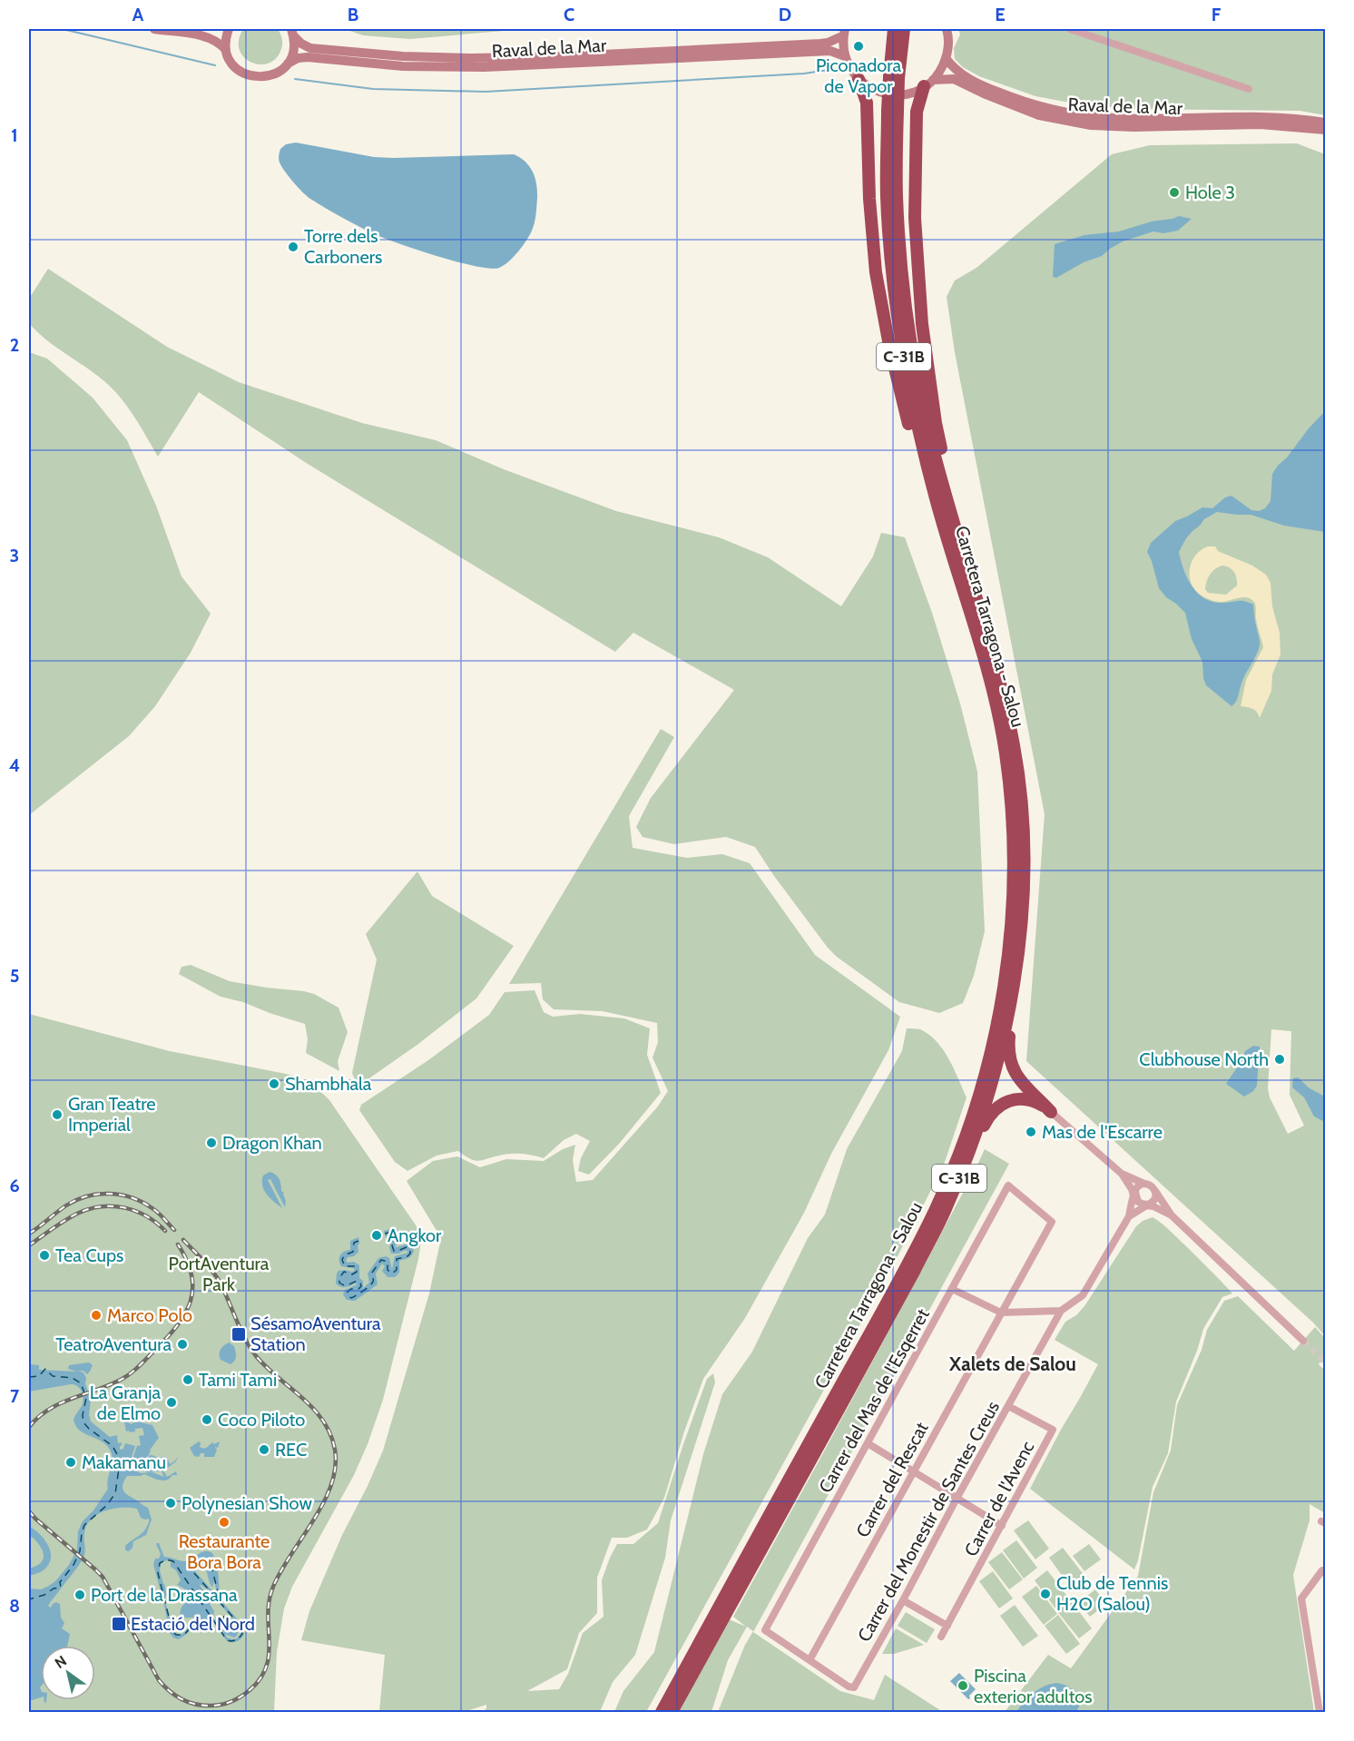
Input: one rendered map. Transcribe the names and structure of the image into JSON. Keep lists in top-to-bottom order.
{
  "streets": {
    "highway": ["C-31B", "Carretera Tarragona - Salou"],
    "street": [
      "Raval de la Mar",
      "Carrer del Mas de l'Esqerret",
      "Carrer del Rescat",
      "Carrer de l'Avenc",
      "Carrer del Monestir de Santes Creus"
    ]
  },
  "crossings": [
    ["C-31B", "Carretera Tarragona - Salou"],
    ["Carrer del Mas de l'Esqerret", "Carrer del Rescat"],
    ["Carrer del Mas de l'Esqerret", "Carrer del Monestir de Santes Creus"],
    ["Carrer del Rescat", "Carrer del Monestir de Santes Creus"],
    ["Carrer de l'Avenc", "Carrer del Monestir de Santes Creus"]
  ],
  "districts": ["Xalets de Salou"],
  "parks": ["PortAventura Park"],
  "places": {
    "other": [
      "Piconadora de Vapor",
      "Hole 3",
      "Torre dels Carboners",
      "Clubhouse North",
      "Shambhala",
      "Gran Teatre Imperial",
      "Mas de l'Escarre",
      "Dragon Khan",
      "Angkor",
      "Tea Cups",
      "Marco Polo",
      "TeatroAventura",
      "Tami Tami",
      "La Granja de Elmo",
      "Coco Piloto",
      "REC",
      "Makamanu",
      "Polynesian Show",
      "Restaurante Bora Bora",
      "Club de Tennis H2O (Salou)",
      "Port de la Drassana",
      "Piscina exterior adultos"
    ],
    "transit": ["SésamoAventura Station", "Estació del Nord"]
  },
  "north": "top left",
  "grid": {
    "columns": [
      "A",
      "B",
      "C",
      "D",
      "E",
      "F"
    ],
    "rows": [
      "1",
      "2",
      "3",
      "4",
      "5",
      "6",
      "7",
      "8"
    ]
  }
}
